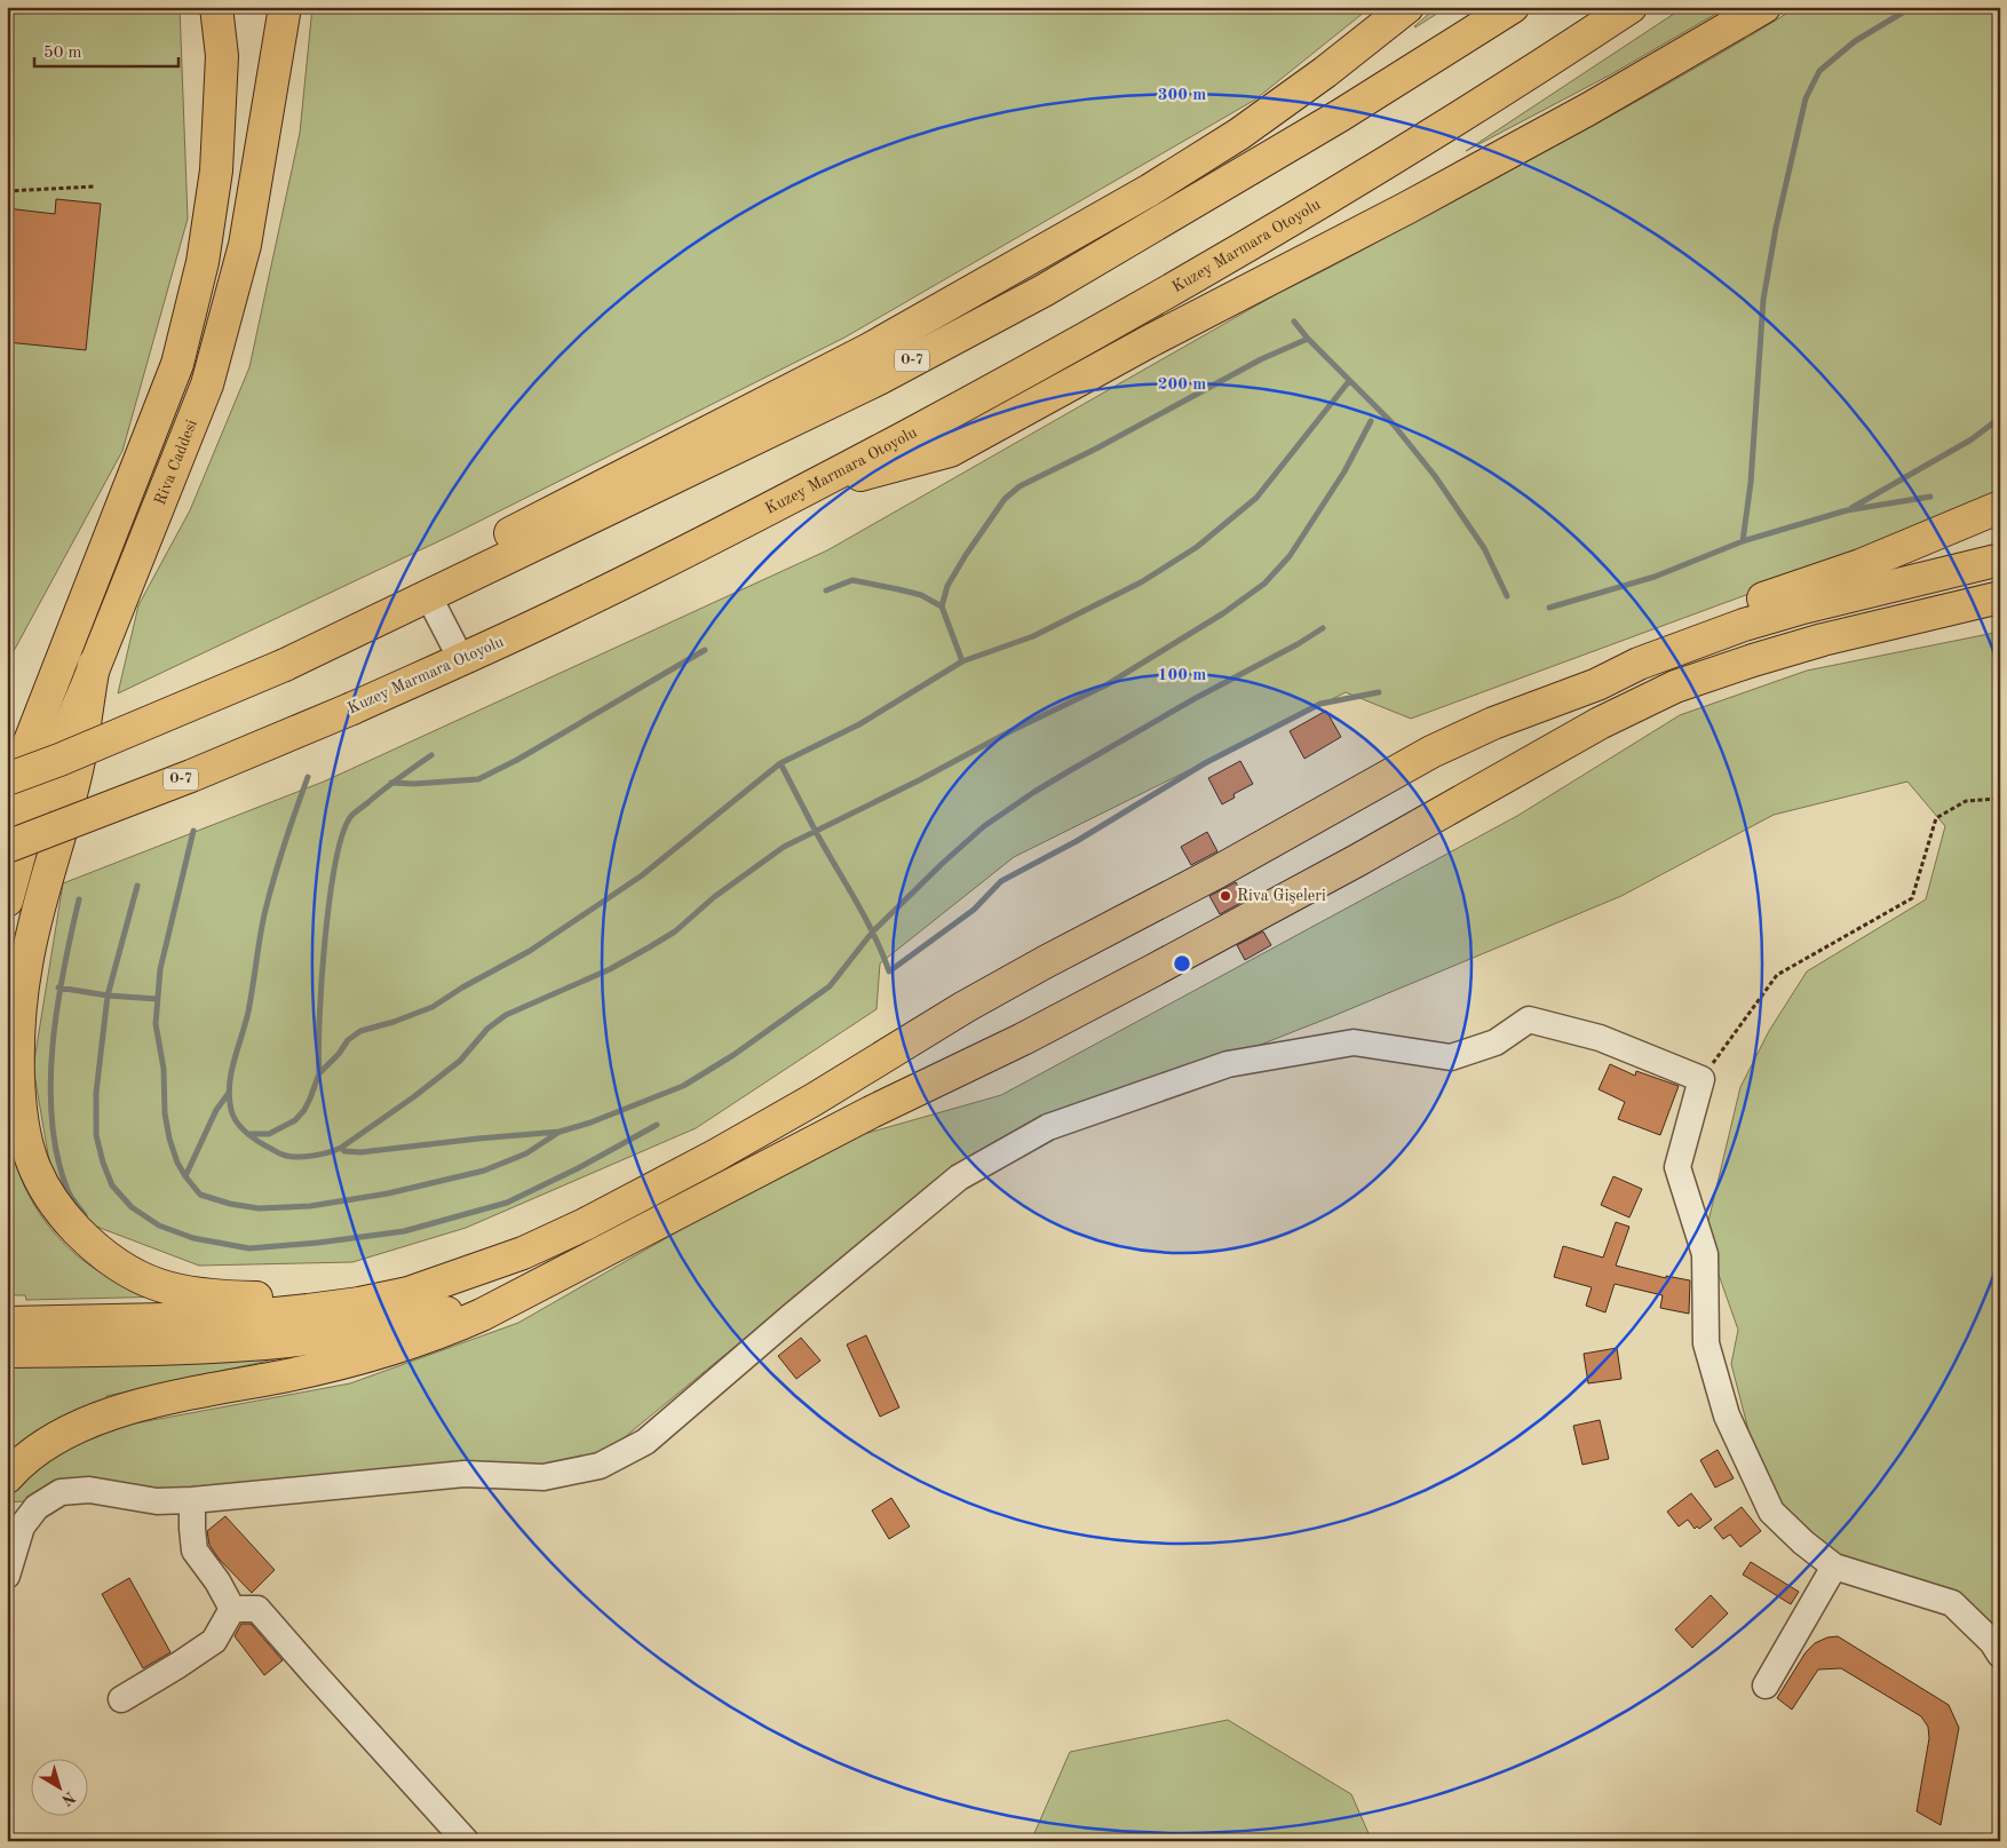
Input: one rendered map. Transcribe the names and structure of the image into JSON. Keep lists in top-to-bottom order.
{
  "streets": {
    "main road": ["Kuzey Marmara Otoyolu", "O-7", "Riva Caddesi"]
  },
  "places": ["Riva Gişeleri"],
  "scale_bar": "50 m",
  "north": "bottom right",
  "rings": ["300 m", "200 m", "100 m"]
}
